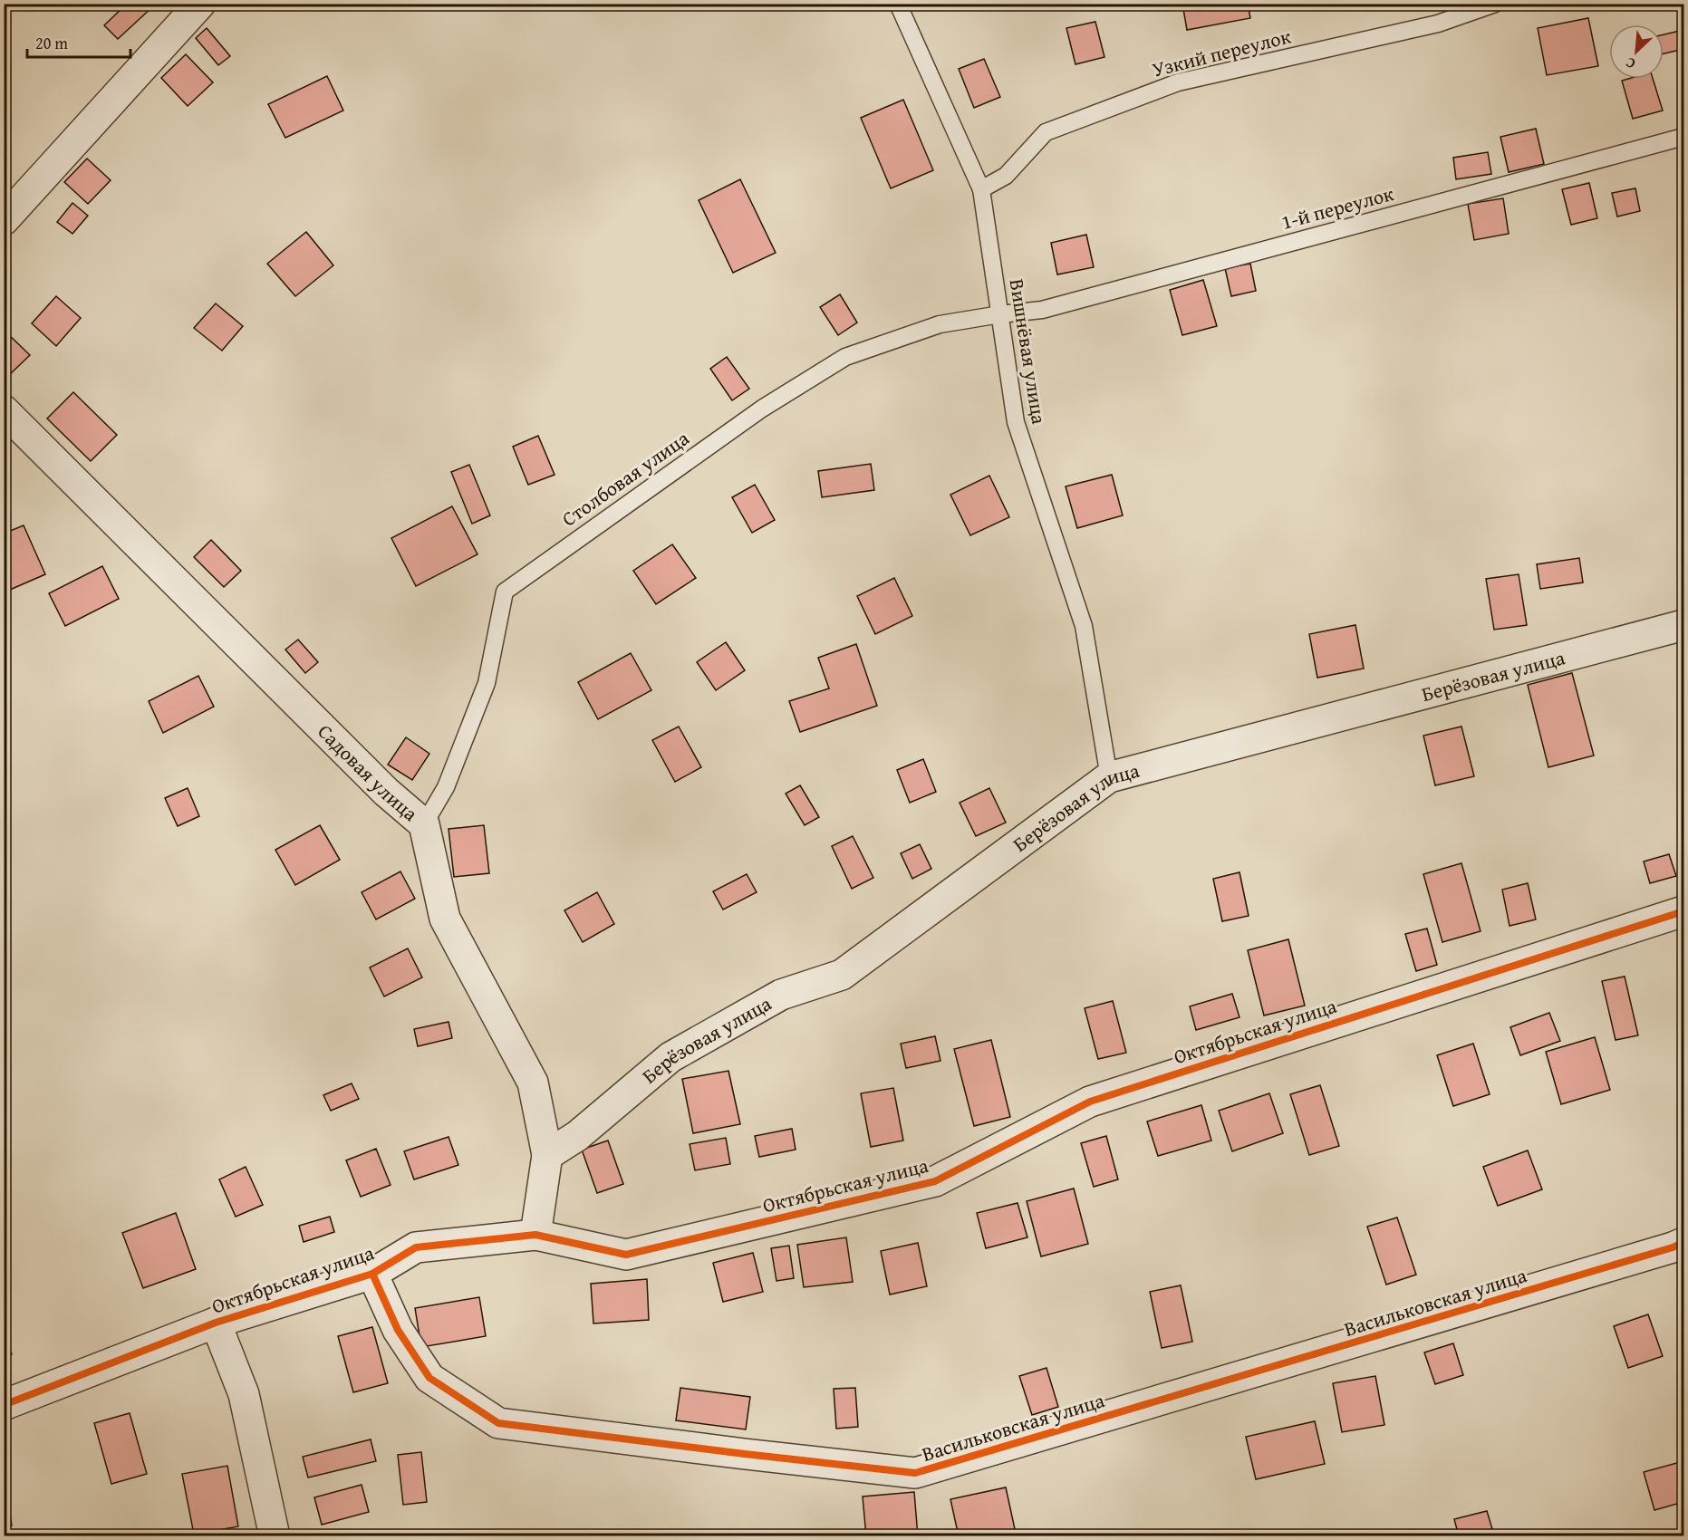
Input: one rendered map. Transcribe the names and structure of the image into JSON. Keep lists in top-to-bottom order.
{
  "streets": {
    "street": [
      "Берёзовая улица",
      "Садовая улица",
      "Октябрьская улица",
      "Васильковская улица"
    ],
    "lane": [
      "Узкий переулок",
      "1-й переулок",
      "Вишнёвая улица",
      "Столбовая улица"
    ]
  },
  "crossings": [
    ["Узкий переулок", "Вишнёвая улица"],
    ["1-й переулок", "Вишнёвая улица"],
    ["1-й переулок", "Столбовая улица"],
    ["Вишнёвая улица", "Столбовая улица"],
    ["Вишнёвая улица", "Берёзовая улица"],
    ["Столбовая улица", "Садовая улица"],
    ["Берёзовая улица", "Садовая улица"],
    ["Садовая улица", "Октябрьская улица"],
    ["Октябрьская улица", "Васильковская улица"]
  ],
  "scale_bar": "20 m",
  "north": "bottom left"
}
